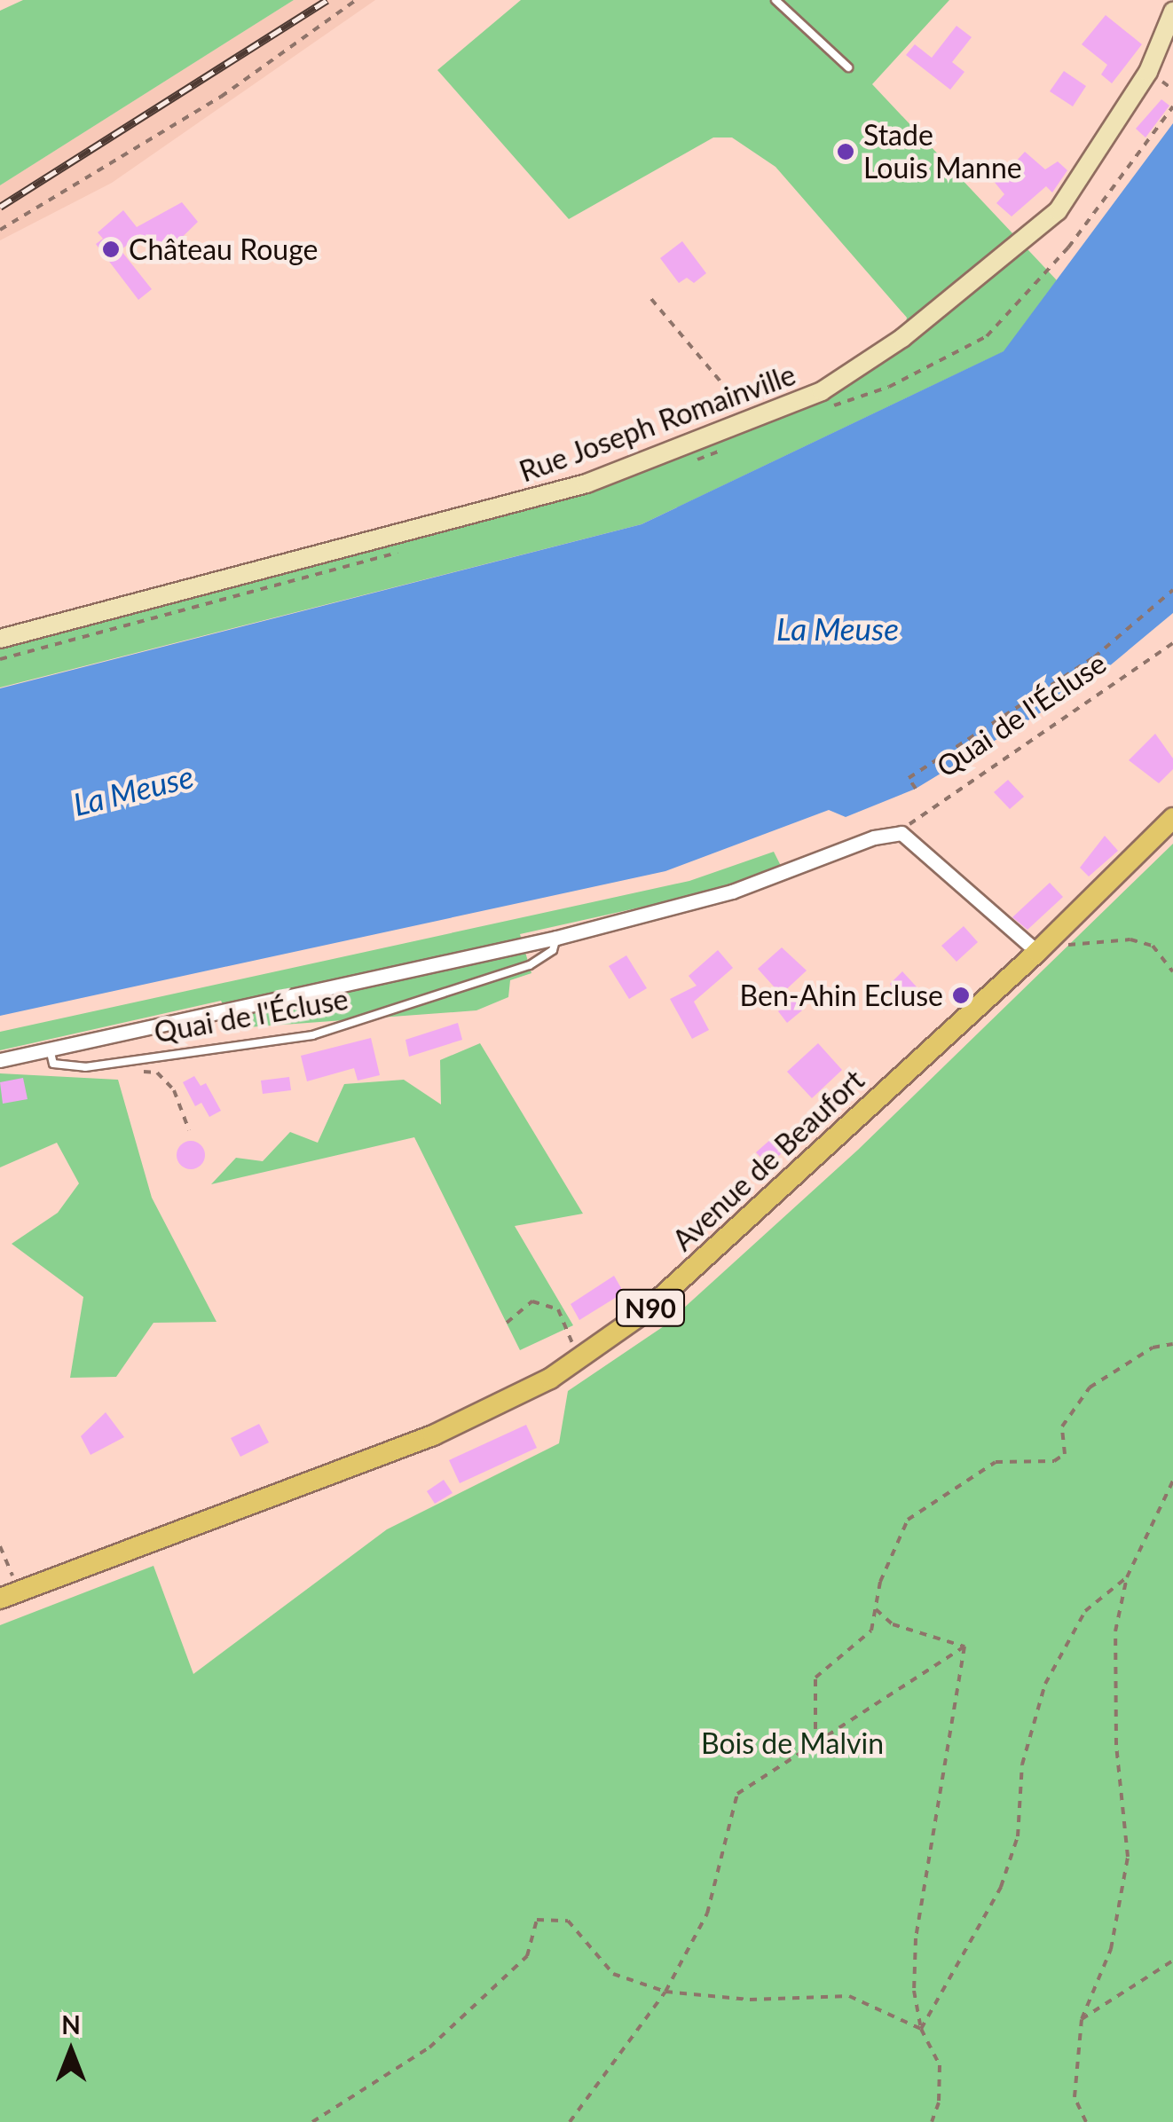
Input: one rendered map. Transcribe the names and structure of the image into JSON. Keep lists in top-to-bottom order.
{
  "streets": {
    "main road": ["Avenue de Beaufort", "N90"],
    "street": ["Rue Joseph Romainville", "Quai de l'Écluse"]
  },
  "water": ["La Meuse"],
  "parks": ["Bois de Malvin"],
  "places": ["Stade Louis Manne", "Château Rouge", "Ben-Ahin Ecluse"],
  "north": "top"
}
